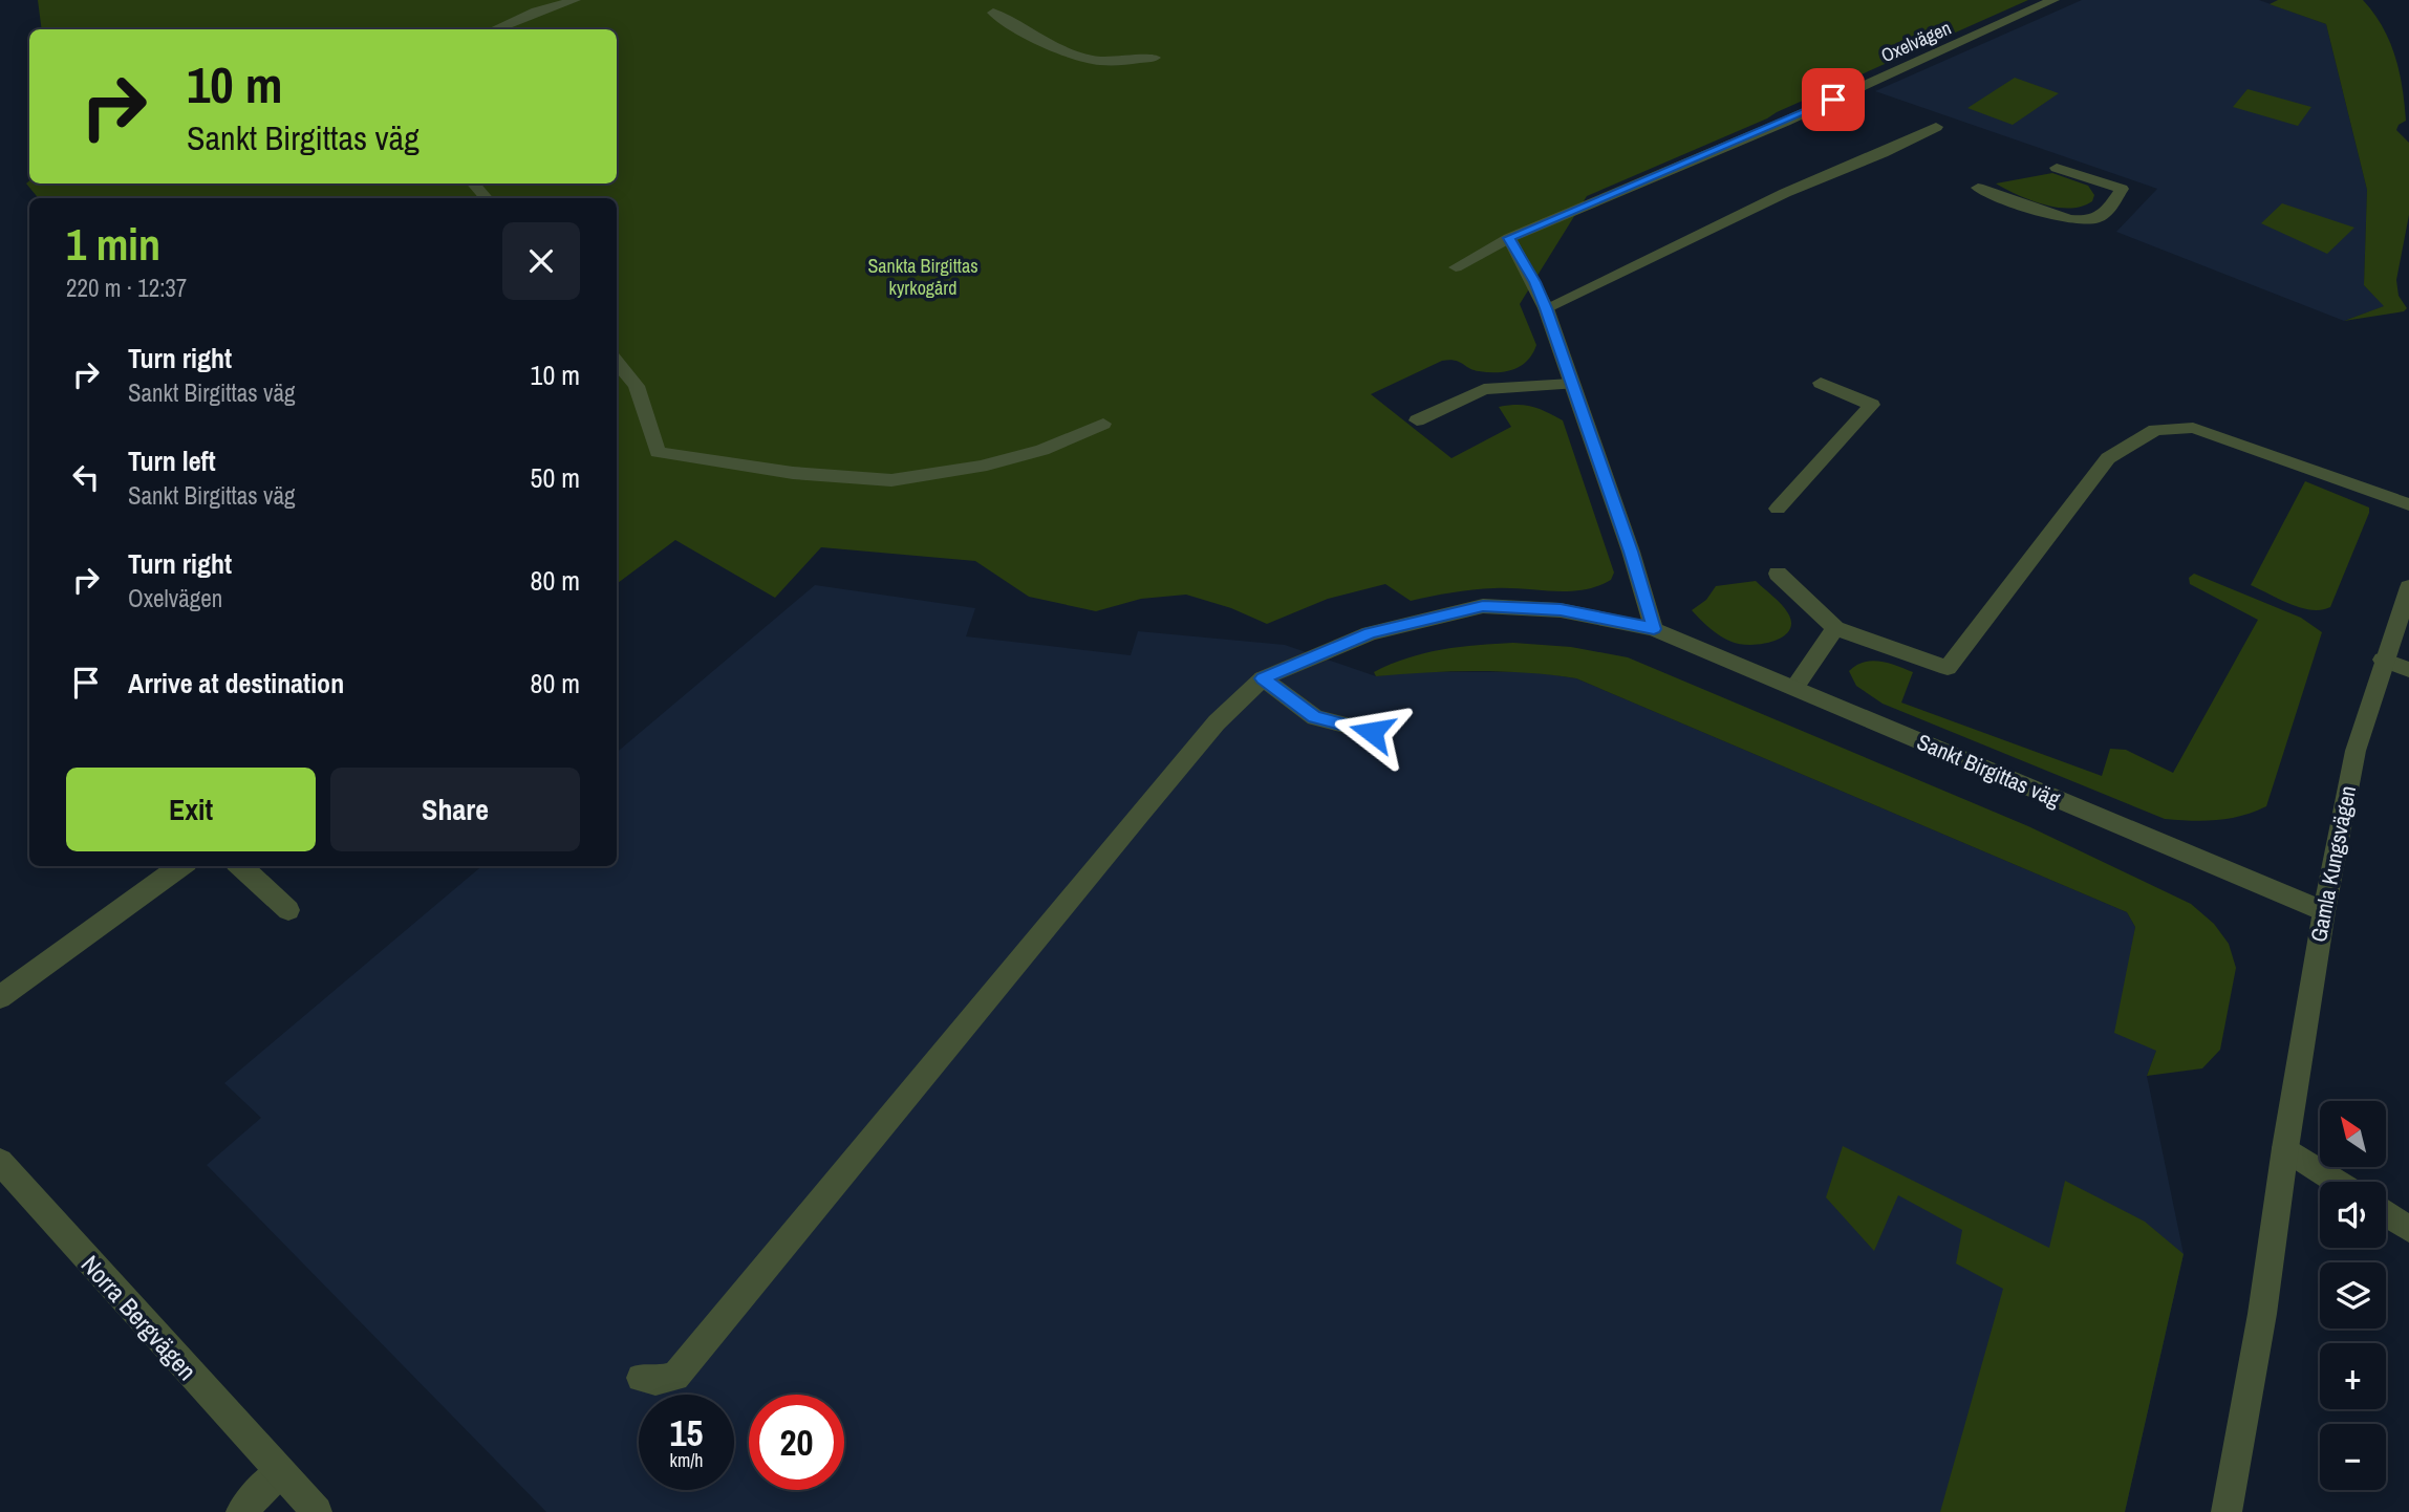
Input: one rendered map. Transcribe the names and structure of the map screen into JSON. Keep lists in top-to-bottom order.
{
  "streets": {
    "street": [
      "Oxelvägen",
      "Sankt Birgittas väg",
      "Gamla Kungsvägen",
      "Norra Bergvägen"
    ]
  },
  "crossings": [
    ["Sankt Birgittas väg", "Gamla Kungsvägen"]
  ],
  "parks": ["Sankta Birgittas kyrkogård"],
  "north": "top left",
  "page": {
    "turn": ["10 m", "Sankt Birgittas väg"],
    "heading": ["1 min", "220 m · 12:37"],
    "list": [
      {
        "name": "Turn right",
        "note": "Sankt Birgittas väg",
        "value": "10 m"
      },
      {
        "name": "Turn left",
        "note": "Sankt Birgittas väg",
        "value": "50 m"
      },
      {
        "name": "Turn right",
        "note": "Oxelvägen",
        "value": "80 m"
      },
      {
        "name": "Arrive at destination",
        "value": "80 m"
      }
    ],
    "buttons": ["Exit", "Share"],
    "map_buttons": ["+", "−"],
    "speed": "15 km/h",
    "limit": "20"
  }
}
